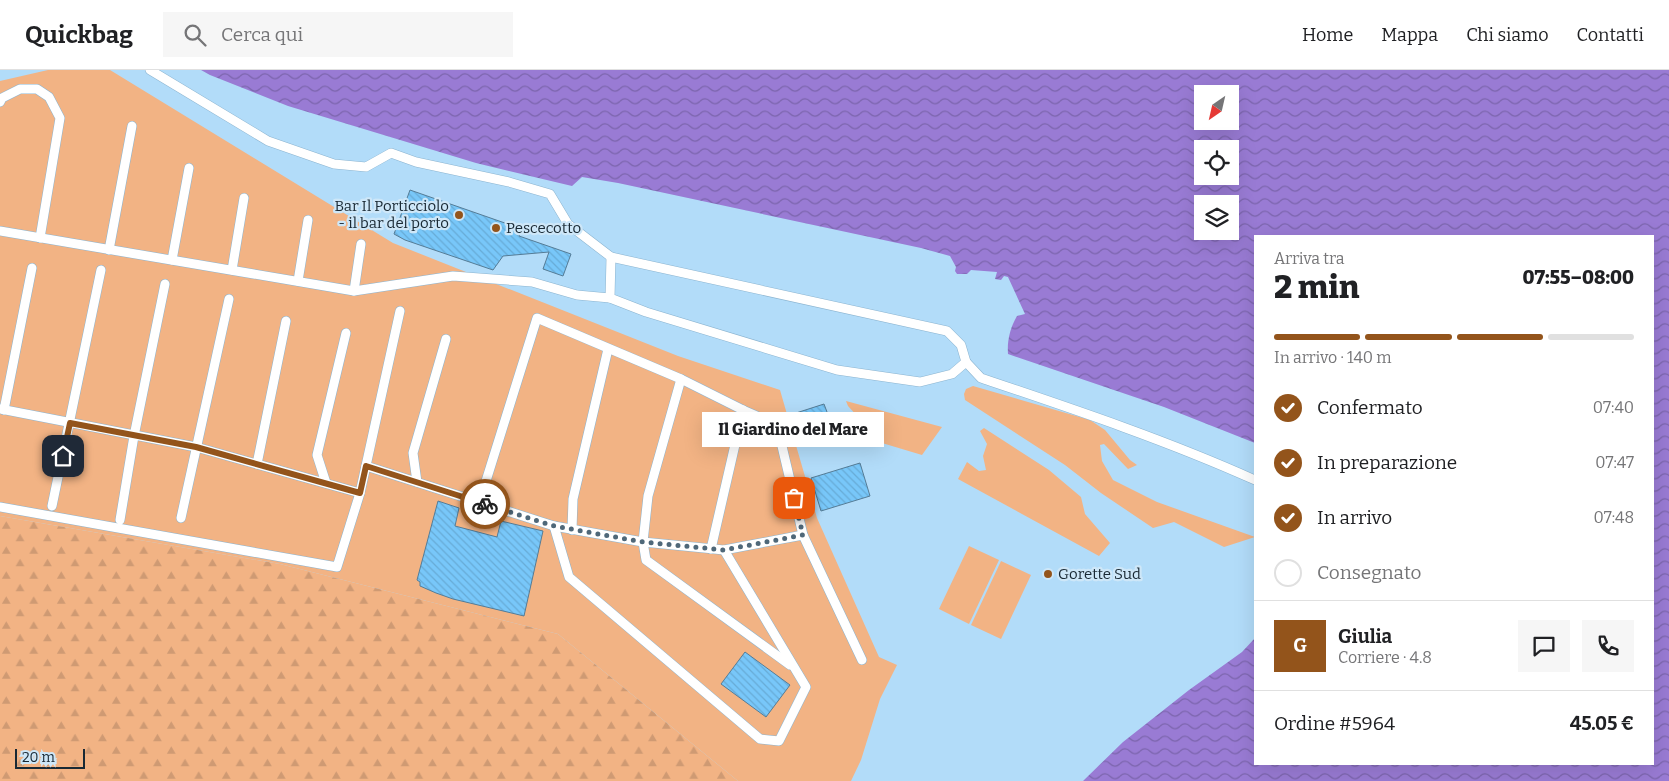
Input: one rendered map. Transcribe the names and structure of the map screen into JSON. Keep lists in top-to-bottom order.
{
  "places": [
    "Bar Il Porticciolo - il bar del porto",
    "Pescecotto",
    "Il Giardino del Mare",
    "Gorette Sud"
  ],
  "scale_bar": "20 m",
  "north": "bottom left",
  "page": {
    "header": "Quickbag",
    "search": "Cerca qui",
    "nav": [
      "Home",
      "Mappa",
      "Chi siamo",
      "Contatti"
    ],
    "heading": ["2 min", "Arriva tra", "07:55–08:00"],
    "panel": [
      "Giulia",
      "Corriere · 4.8",
      "Ordine #5964",
      "45.05 €"
    ],
    "bar": "In arrivo · 140 m",
    "list": [
      ["Confermato", "07:40"],
      ["In preparazione", "07:47"],
      ["In arrivo", "07:48"],
      "Consegnato"
    ],
    "bubble": "Il Giardino del Mare",
    "round": "G",
    "scale": "20 m"
  }
}
